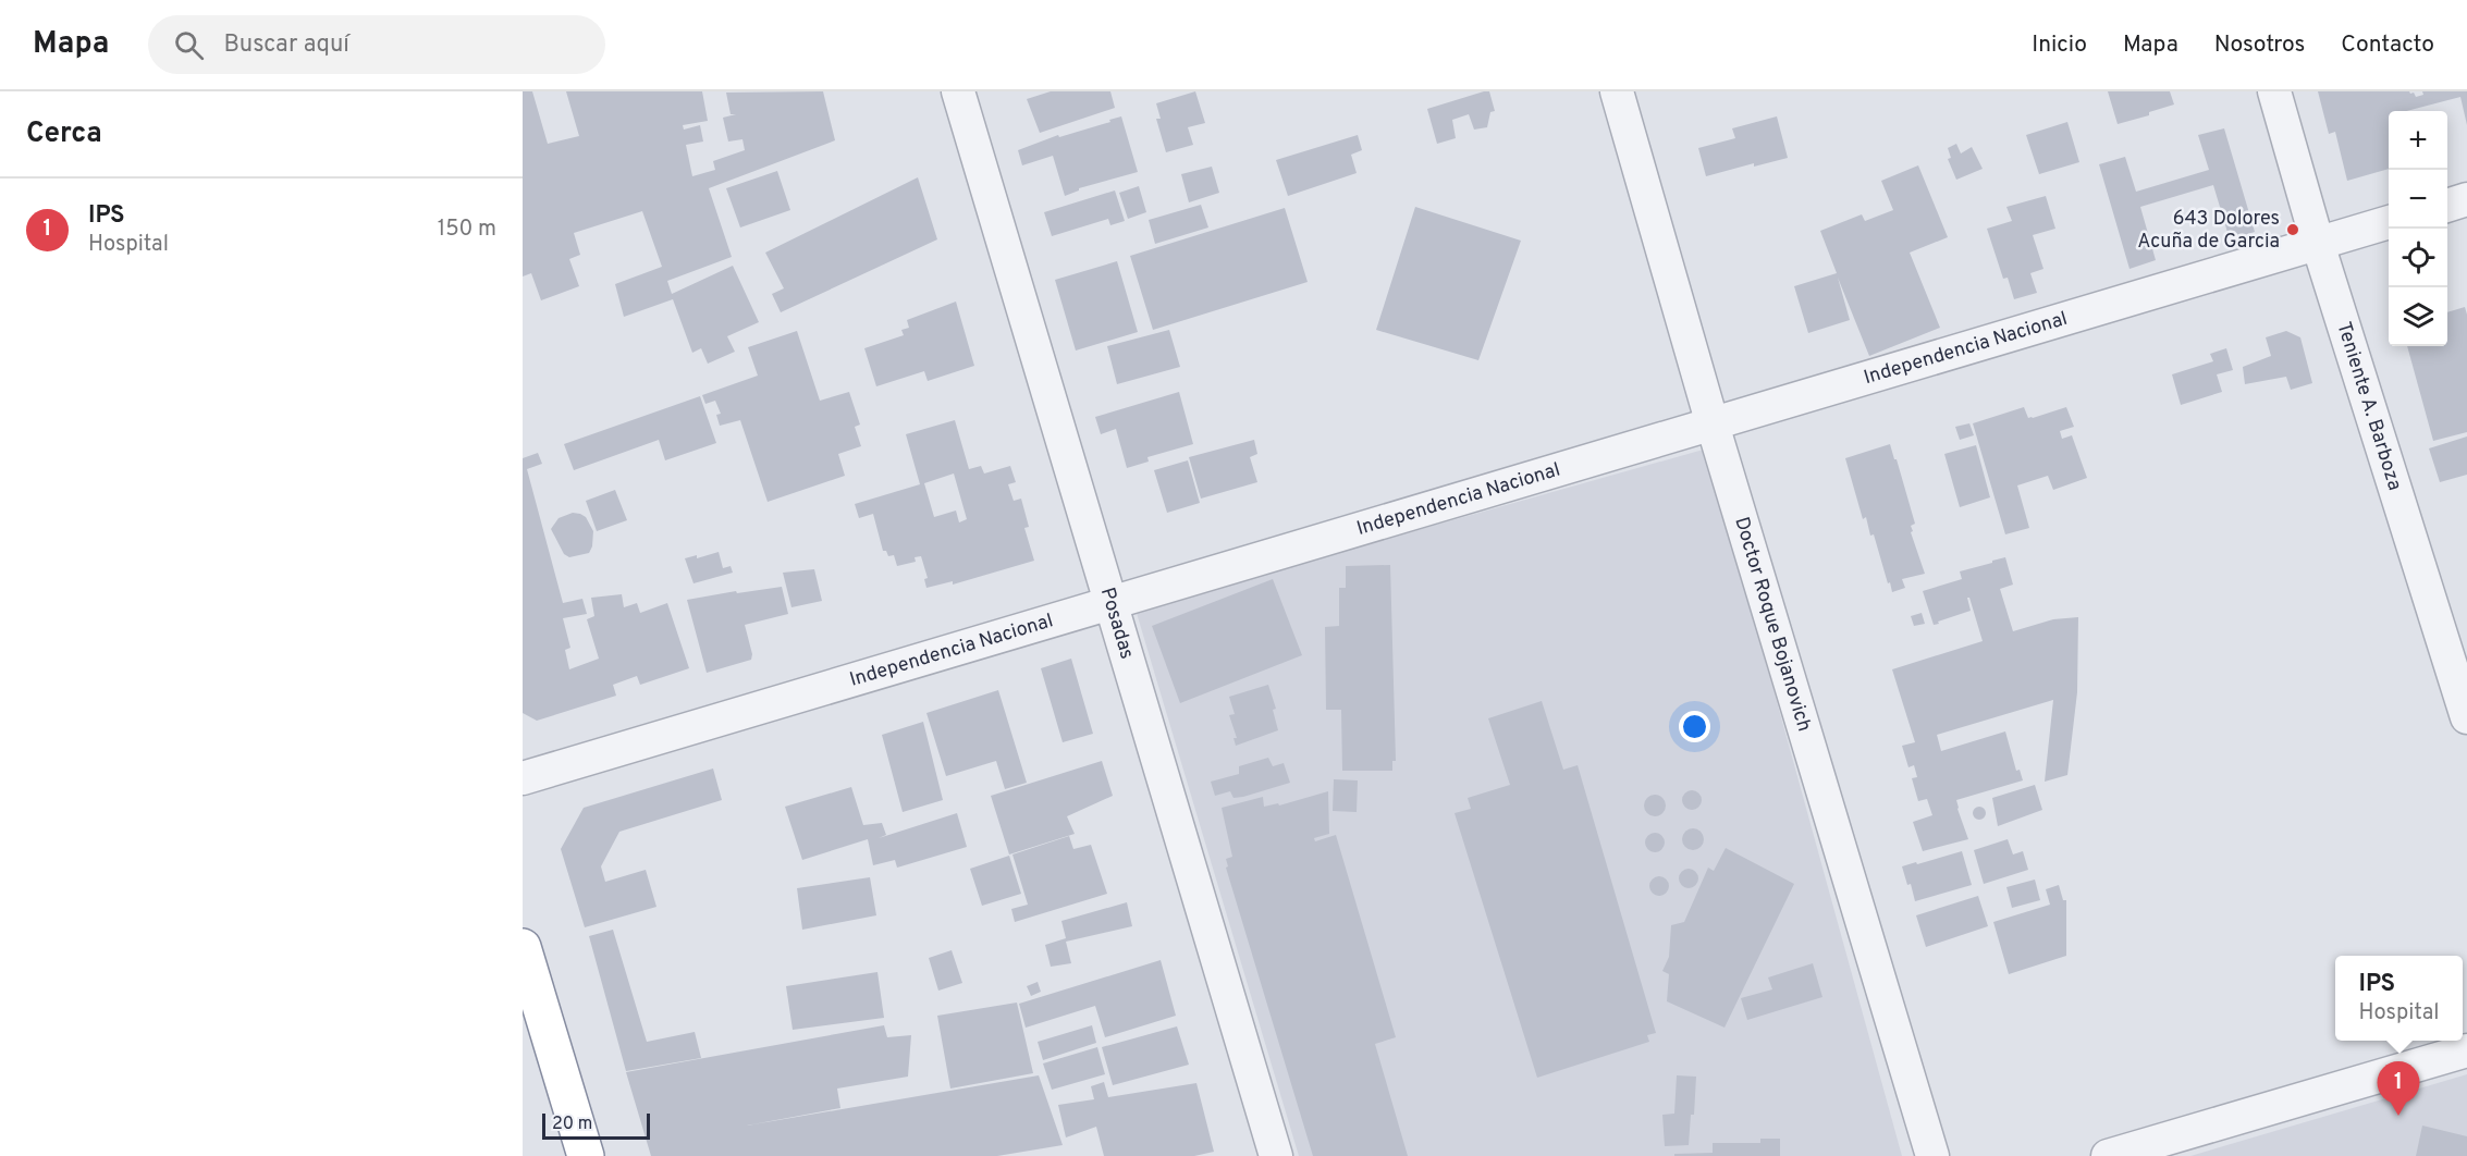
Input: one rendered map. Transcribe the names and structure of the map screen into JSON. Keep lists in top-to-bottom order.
{
  "streets": {
    "street": [
      "Independencia Nacional",
      "Teniente A. Barboza",
      "Posadas",
      "Doctor Roque Bojanovich"
    ]
  },
  "crossings": [
    ["Independencia Nacional", "Teniente A. Barboza"],
    ["Independencia Nacional", "Posadas"],
    ["Independencia Nacional", "Doctor Roque Bojanovich"]
  ],
  "places": ["643 Dolores Acuña de Garcia"],
  "scale_bar": "20 m",
  "page": {
    "header": "Mapa",
    "search": "Buscar aquí",
    "nav": [
      "Inicio",
      "Mapa",
      "Nosotros",
      "Contacto"
    ],
    "heading": "Cerca",
    "map_buttons": ["+", "−"],
    "list": [
      {
        "mark": "1",
        "name": "IPS",
        "note": "Hospital",
        "value": "150 m"
      }
    ],
    "popup": ["IPS", "Hospital"],
    "pins": "1",
    "scale": "20 m"
  }
}
